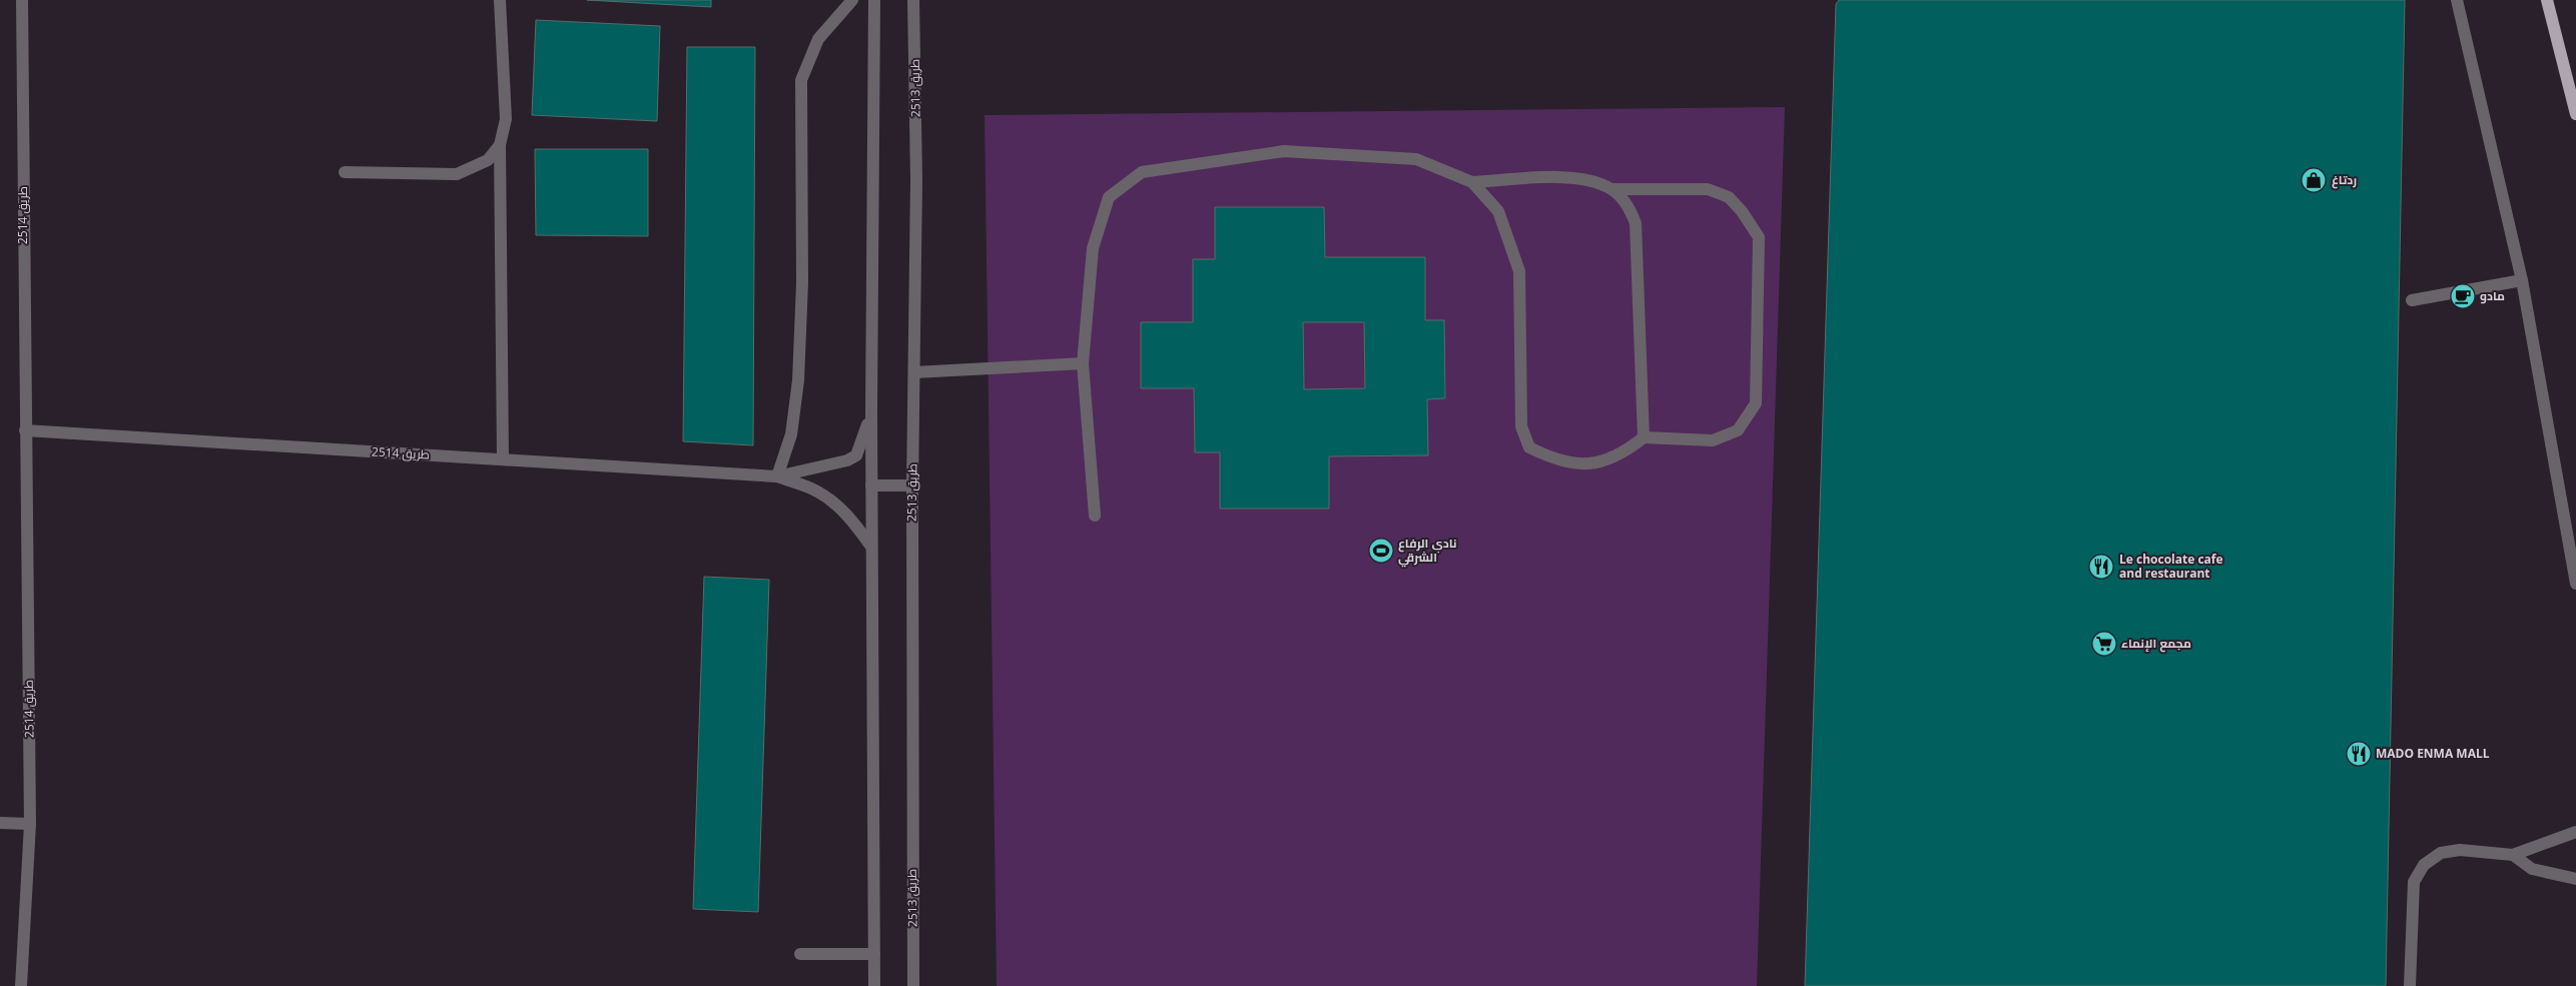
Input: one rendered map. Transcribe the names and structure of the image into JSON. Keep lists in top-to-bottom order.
{
  "streets": {
    "street": ["طريق 2513", "طريق 2514"]
  },
  "places": {
    "shop": ["ردتاغ"],
    "cafe": ["مادو"],
    "sports": ["نادي الرفاع الشرقي"],
    "restaurant": ["Le chocolate cafe and restaurant", "MADO ENMA MALL"],
    "supermarket": ["مجمع الإنماء"]
  }
}
